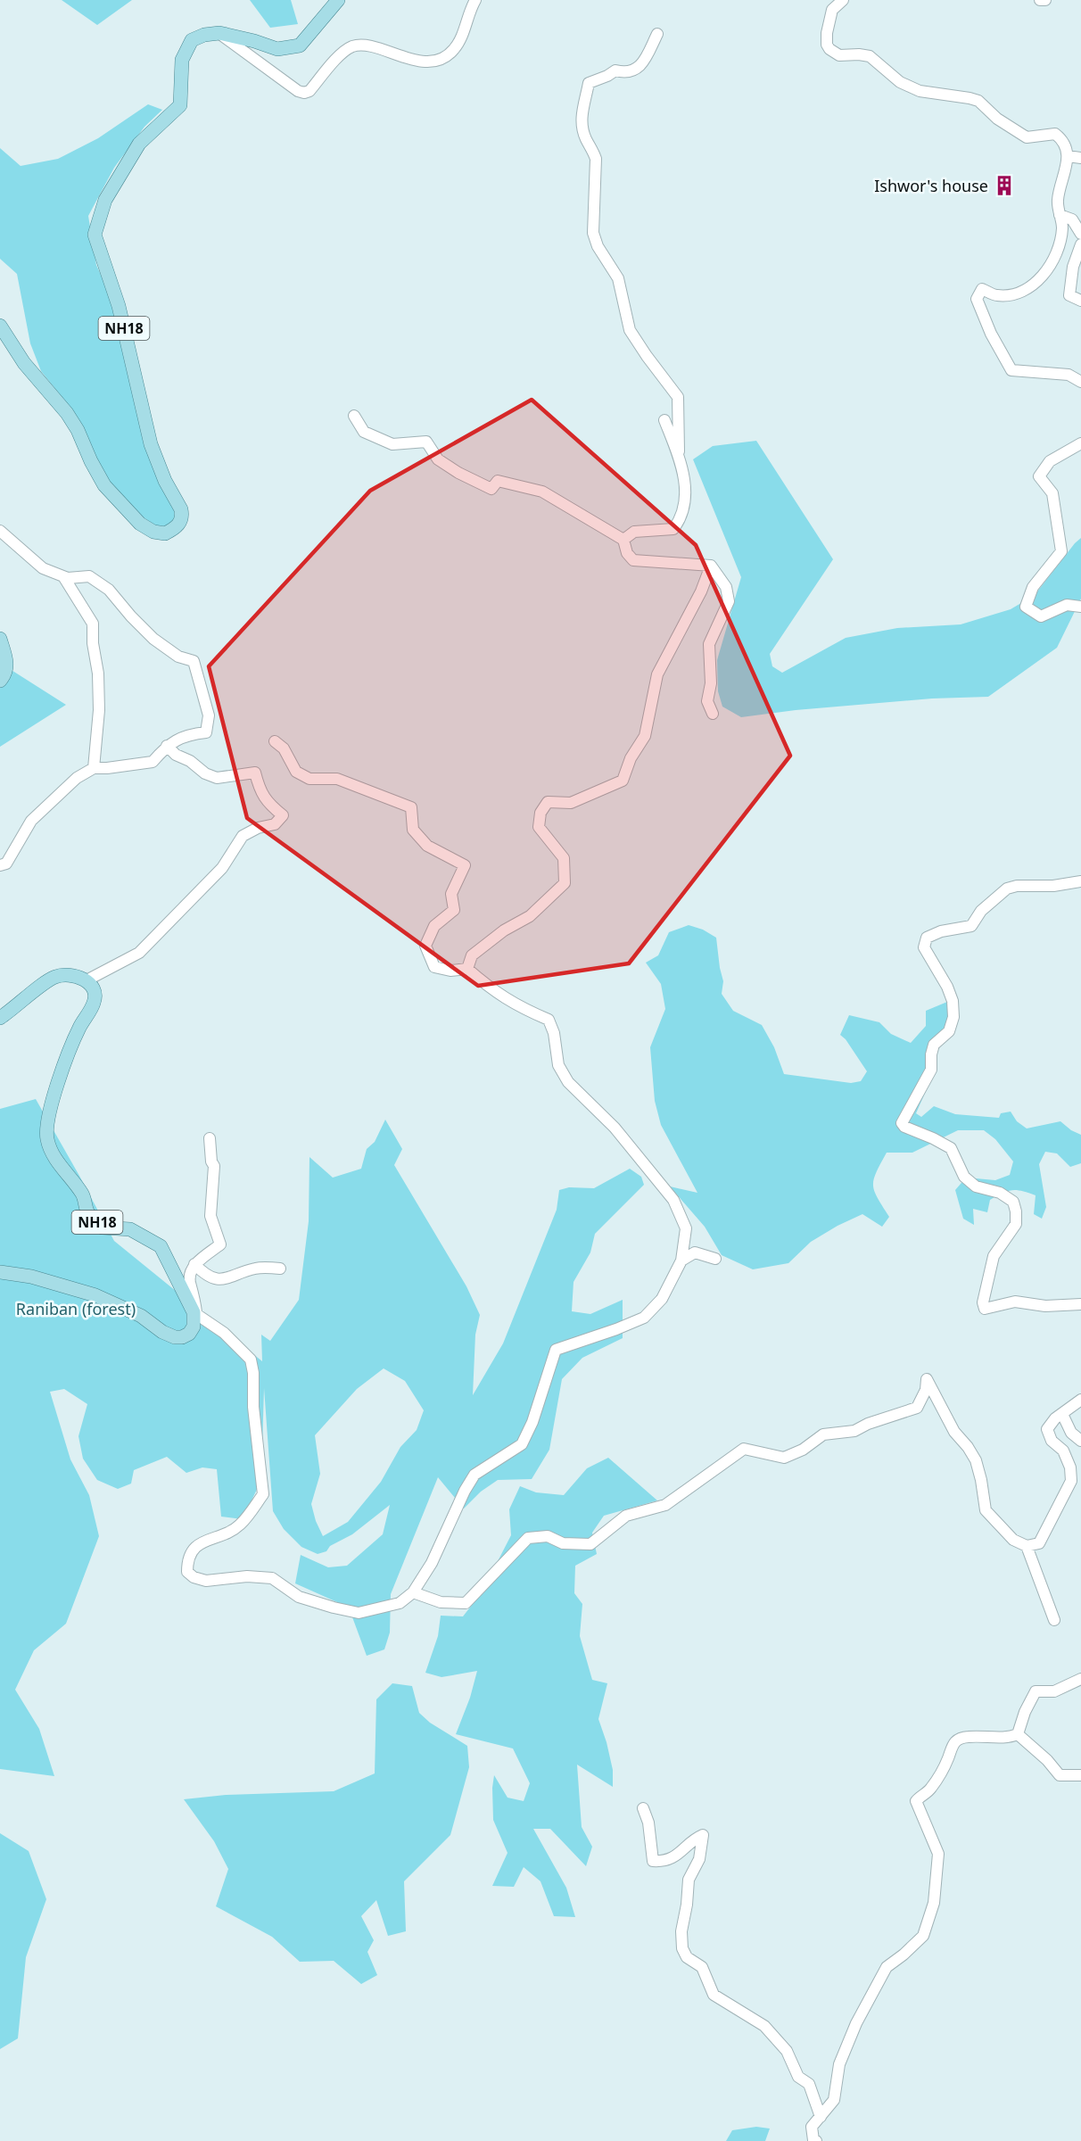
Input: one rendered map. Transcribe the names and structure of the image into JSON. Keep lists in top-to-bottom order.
{
  "streets": {
    "main road": ["NH18"]
  },
  "parks": ["Raniban (forest)"],
  "places": {
    "building": ["Ishwor's house"]
  }
}
